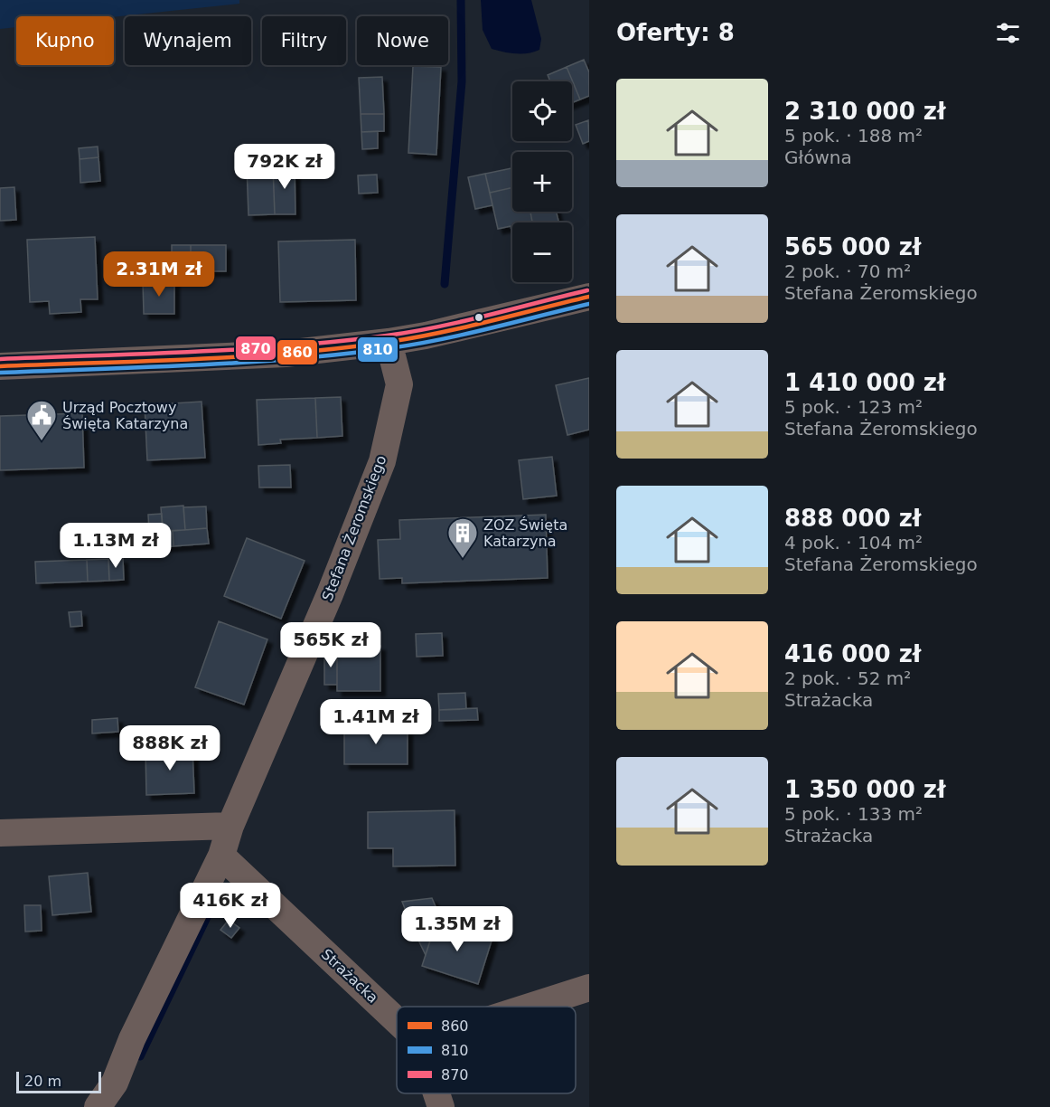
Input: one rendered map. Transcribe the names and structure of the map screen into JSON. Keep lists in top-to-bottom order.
{
  "streets": {
    "street": ["Stefana Żeromskiego", "Strażacka"]
  },
  "crossings": [
    ["Stefana Żeromskiego", "Strażacka"]
  ],
  "places": {
    "public building": ["Urząd Pocztowy Święta Katarzyna"],
    "building": ["ZOZ Święta Katarzyna"]
  },
  "lines": ["transit line 870", "transit line 860", "transit line 810"],
  "legend": ["860", "810", "870"],
  "scale_bar": "20 m",
  "page": {
    "heading": "Oferty: 8",
    "chip": [
      "Kupno",
      "Wynajem",
      "Filtry",
      "Nowe"
    ],
    "list": [
      {
        "name": "2 310 000 zł",
        "note": "5 pok. · 188 m² · Główna"
      },
      {
        "name": "565 000 zł",
        "note": "2 pok. · 70 m² · Stefana Żeromskiego"
      },
      {
        "name": "1 410 000 zł",
        "note": "5 pok. · 123 m² · Stefana Żeromskiego"
      },
      {
        "name": "888 000 zł",
        "note": "4 pok. · 104 m² · Stefana Żeromskiego"
      },
      {
        "name": "416 000 zł",
        "note": "2 pok. · 52 m² · Strażacka"
      },
      {
        "name": "1 350 000 zł",
        "note": "5 pok. · 133 m² · Strażacka"
      }
    ],
    "map_buttons": ["+", "−"],
    "price": [
      "792K zł",
      "2.31M zł",
      "1.13M zł",
      "565K zł",
      "1.41M zł",
      "888K zł",
      "416K zł",
      "1.35M zł"
    ],
    "scale": "20 m"
  }
}
